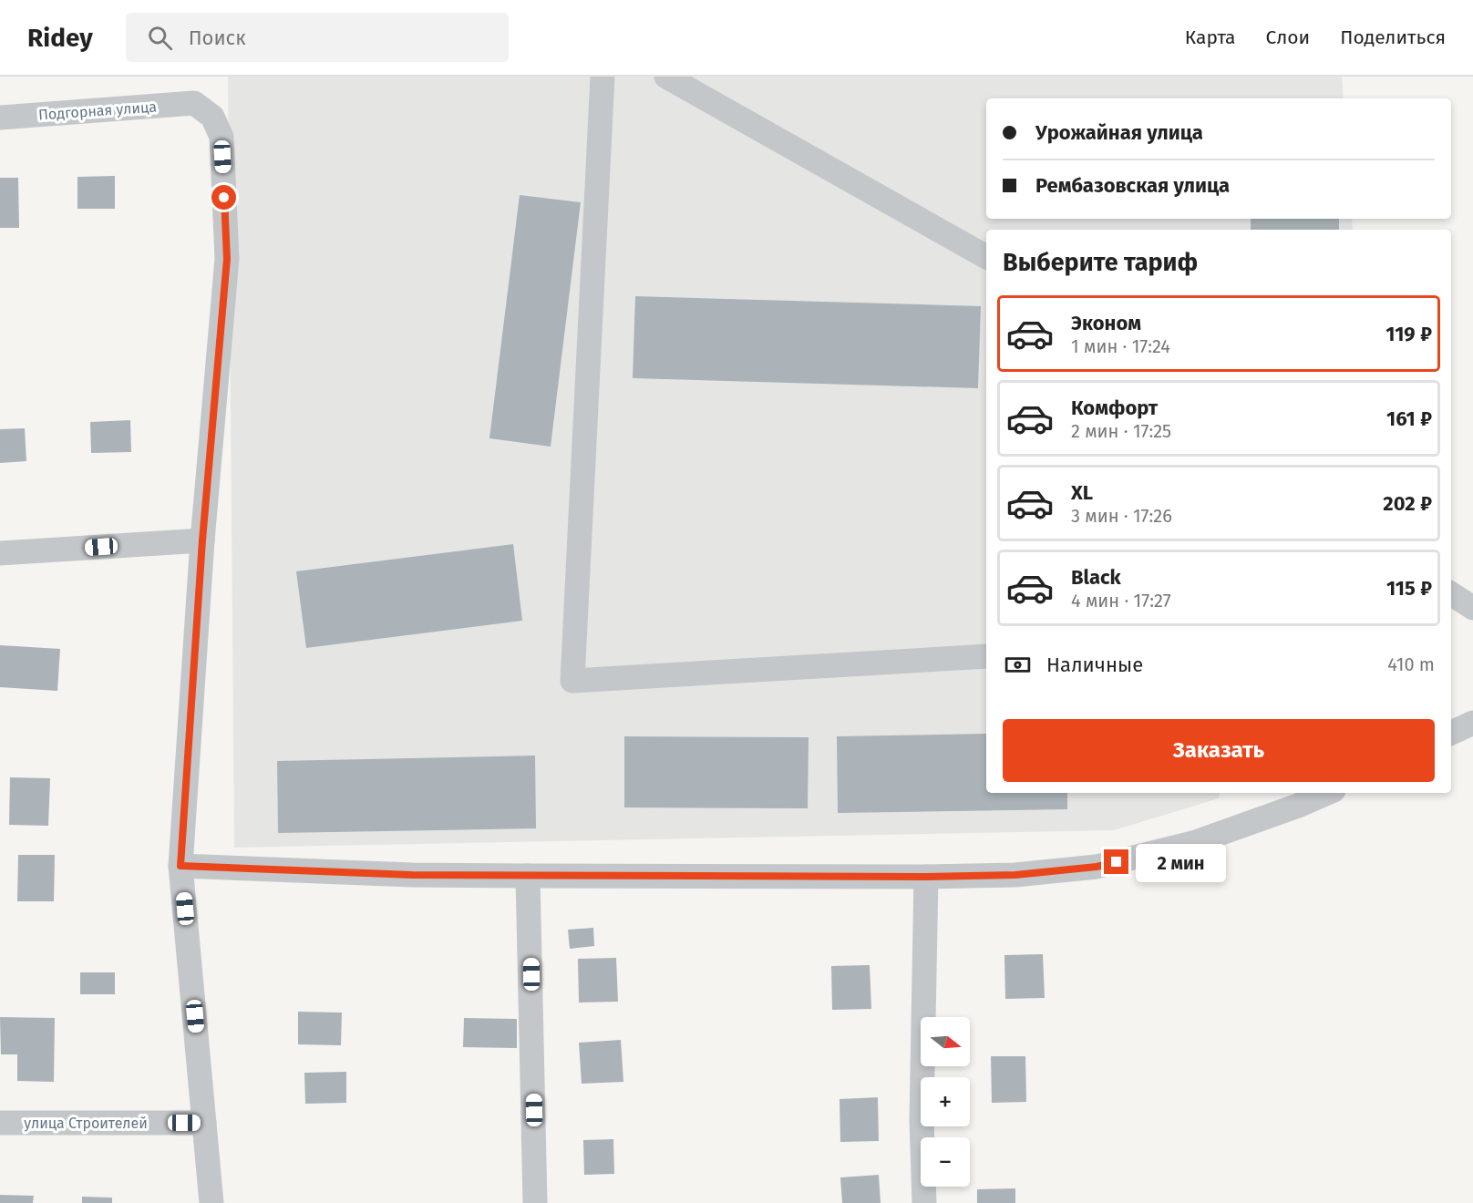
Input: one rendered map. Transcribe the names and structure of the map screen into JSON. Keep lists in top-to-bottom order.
{
  "streets": {
    "street": ["Подгорная улица", "улица Строителей"]
  },
  "north": "right",
  "page": {
    "header": "Ridey",
    "search": "Поиск",
    "nav": ["Карта", "Слои", "Поделиться"],
    "banner": ["Урожайная улица", "Рембазовская улица"],
    "heading": "Выберите тариф",
    "list": [
      {
        "name": "Эконом",
        "note": "1 мин · 17:24",
        "value": "119 ₽"
      },
      {
        "name": "Комфорт",
        "note": "2 мин · 17:25",
        "value": "161 ₽"
      },
      {
        "name": "XL",
        "note": "3 мин · 17:26",
        "value": "202 ₽"
      },
      {
        "name": "Black",
        "note": "4 мин · 17:27",
        "value": "115 ₽"
      }
    ],
    "pay": ["Наличные", "410 m"],
    "buttons": "Заказать",
    "bubble": "2 мин",
    "map_buttons": ["+", "−"]
  }
}
